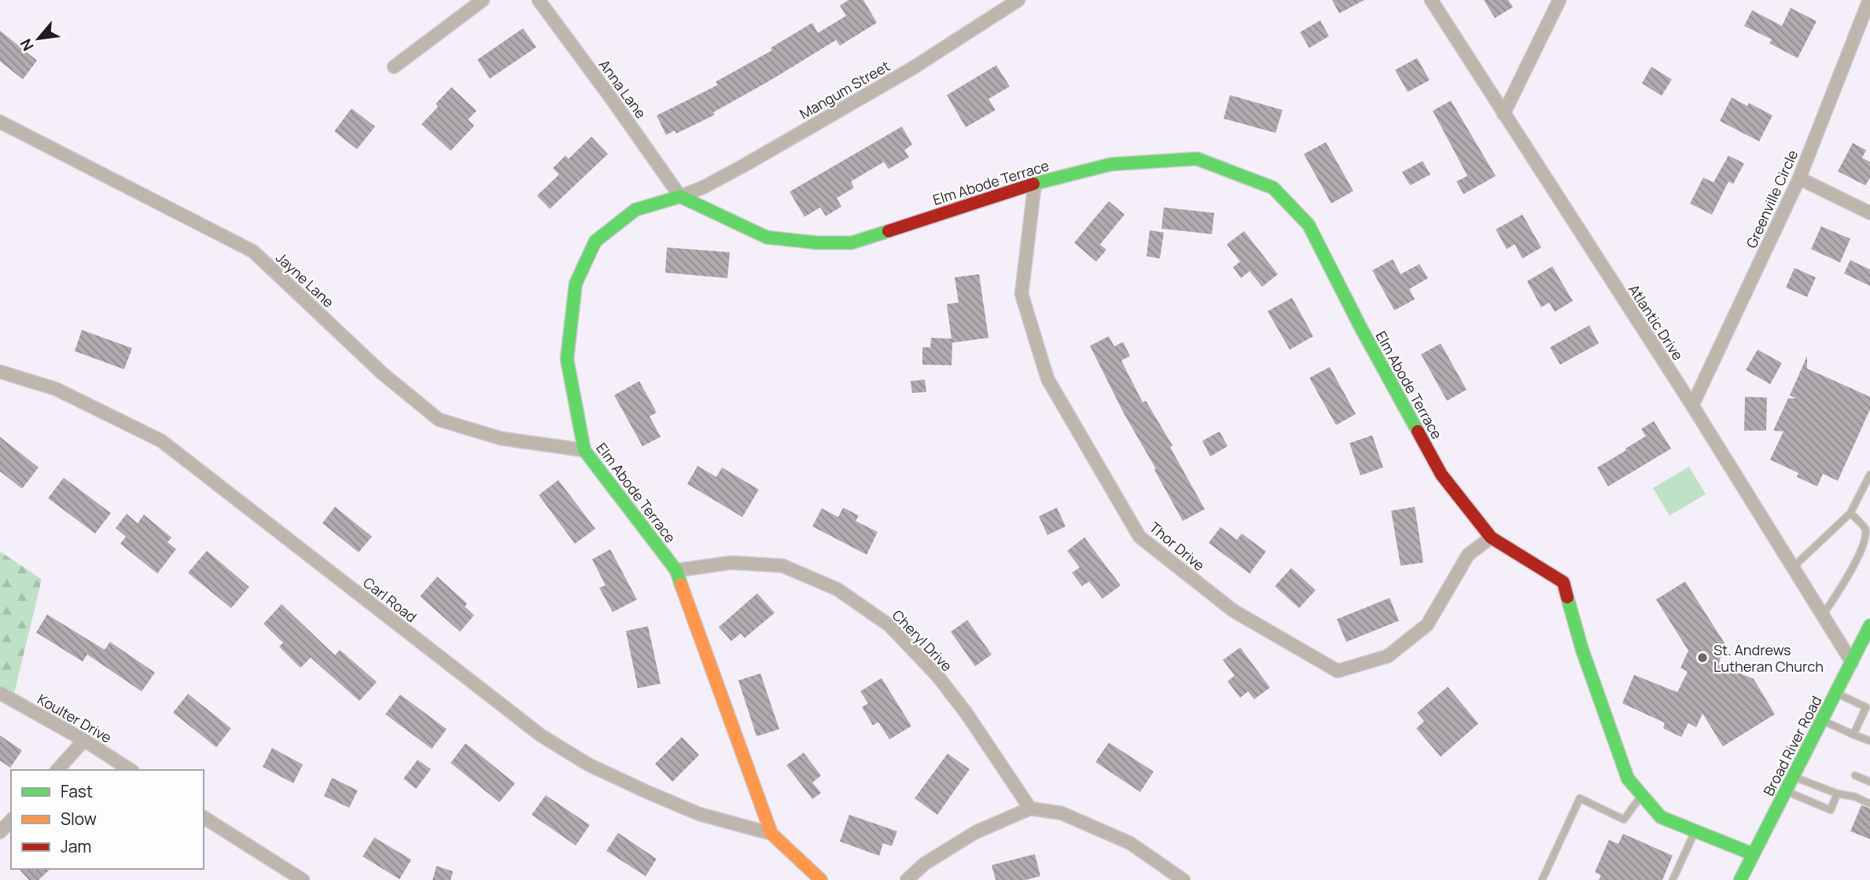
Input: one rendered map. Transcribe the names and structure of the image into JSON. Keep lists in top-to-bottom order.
{
  "streets": {
    "street": [
      "Anna Lane",
      "Mangum Street",
      "Elm Abode Terrace",
      "Greenville Circle",
      "Jayne Lane",
      "Atlantic Drive",
      "Thor Drive",
      "Carl Road",
      "Cheryl Drive",
      "Koulter Drive",
      "Broad River Road"
    ]
  },
  "crossings": [
    ["Anna Lane", "Mangum Street"],
    ["Anna Lane", "Elm Abode Terrace"],
    ["Mangum Street", "Elm Abode Terrace"],
    ["Elm Abode Terrace", "Jayne Lane"],
    ["Elm Abode Terrace", "Thor Drive"],
    ["Elm Abode Terrace", "Carl Road"],
    ["Elm Abode Terrace", "Cheryl Drive"],
    ["Elm Abode Terrace", "Broad River Road"],
    ["Greenville Circle", "Atlantic Drive"],
    ["Atlantic Drive", "Broad River Road"]
  ],
  "places": ["St. Andrews Lutheran Church"],
  "legend": ["Fast", "Slow", "Jam"],
  "north": "bottom left"
}
